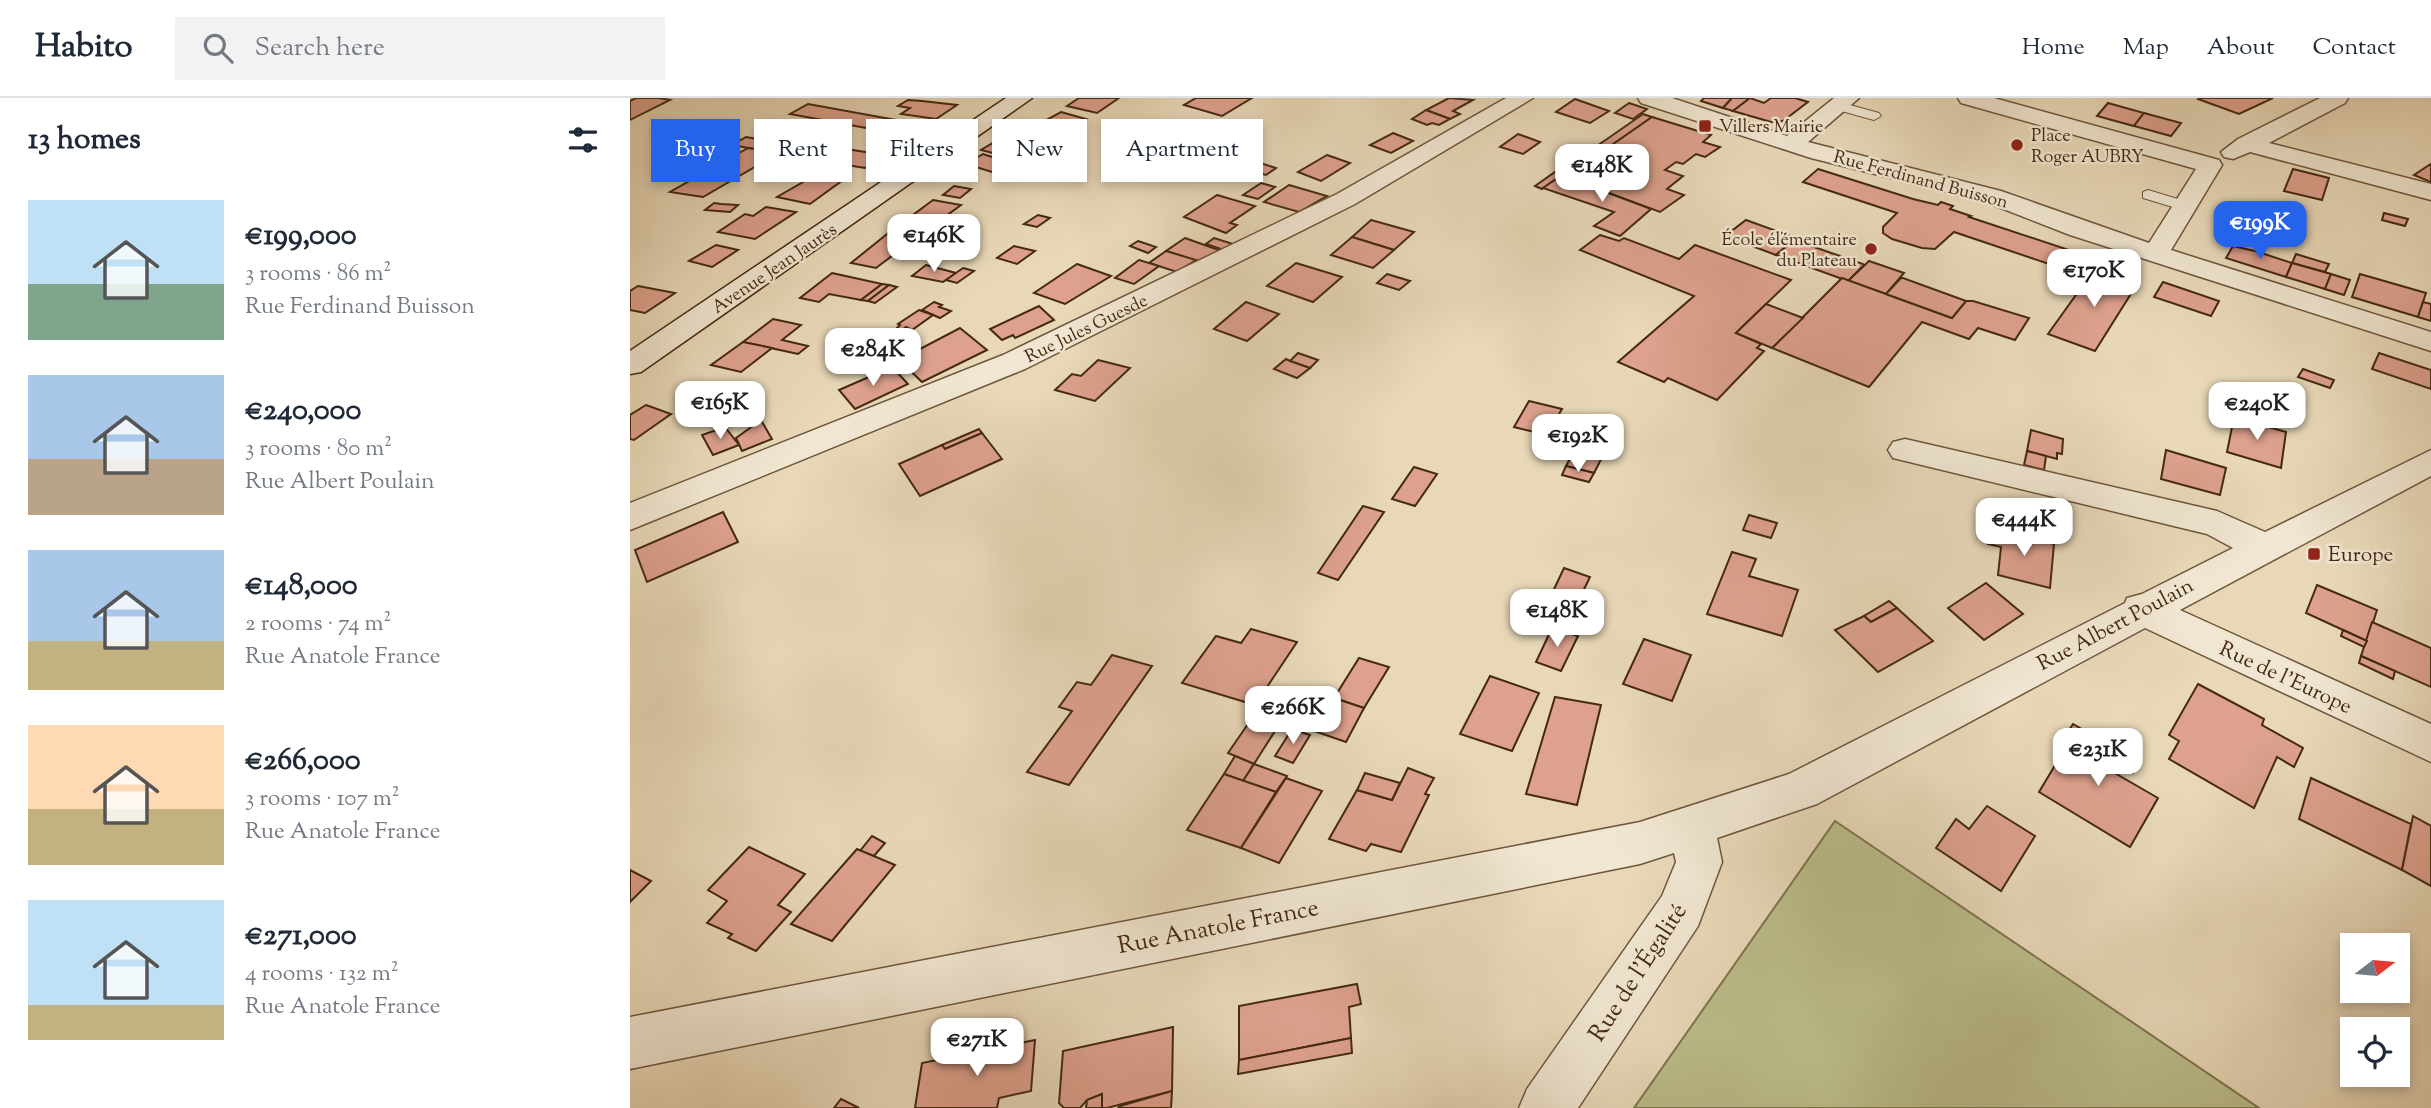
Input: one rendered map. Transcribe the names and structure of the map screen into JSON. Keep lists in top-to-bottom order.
{
  "streets": {
    "street": [
      "Rue Ferdinand Buisson",
      "Avenue Jean Jaurès",
      "Rue Jules Guesde",
      "Rue Albert Poulain",
      "Rue de l'Europe",
      "Rue Anatole France",
      "Rue de l'Égalité"
    ]
  },
  "crossings": [
    ["Rue Albert Poulain", "Rue de l'Europe"],
    ["Rue Albert Poulain", "Rue Anatole France"],
    ["Rue Anatole France", "Rue de l'Égalité"]
  ],
  "places": {
    "transit": ["Villers Mairie", "Europe"],
    "other": ["Place Roger AUBRY", "École élémentaire du Plateau"]
  },
  "north": "right",
  "page": {
    "header": "Habito",
    "search": "Search here",
    "nav": [
      "Home",
      "Map",
      "About",
      "Contact"
    ],
    "heading": "13 homes",
    "chip": [
      "Buy",
      "Rent",
      "Filters",
      "New",
      "Apartment"
    ],
    "price": [
      "€148K",
      "€199K",
      "€146K",
      "€170K",
      "€284K",
      "€165K",
      "€240K",
      "€192K",
      "€444K",
      "€148K",
      "€266K",
      "€231K",
      "€271K"
    ],
    "list": [
      {
        "name": "€199,000",
        "note": "3 rooms · 86 m² · Rue Ferdinand Buisson"
      },
      {
        "name": "€240,000",
        "note": "3 rooms · 80 m² · Rue Albert Poulain"
      },
      {
        "name": "€148,000",
        "note": "2 rooms · 74 m² · Rue Anatole France"
      },
      {
        "name": "€266,000",
        "note": "3 rooms · 107 m² · Rue Anatole France"
      },
      {
        "name": "€271,000",
        "note": "4 rooms · 132 m² · Rue Anatole France"
      }
    ]
  }
}
